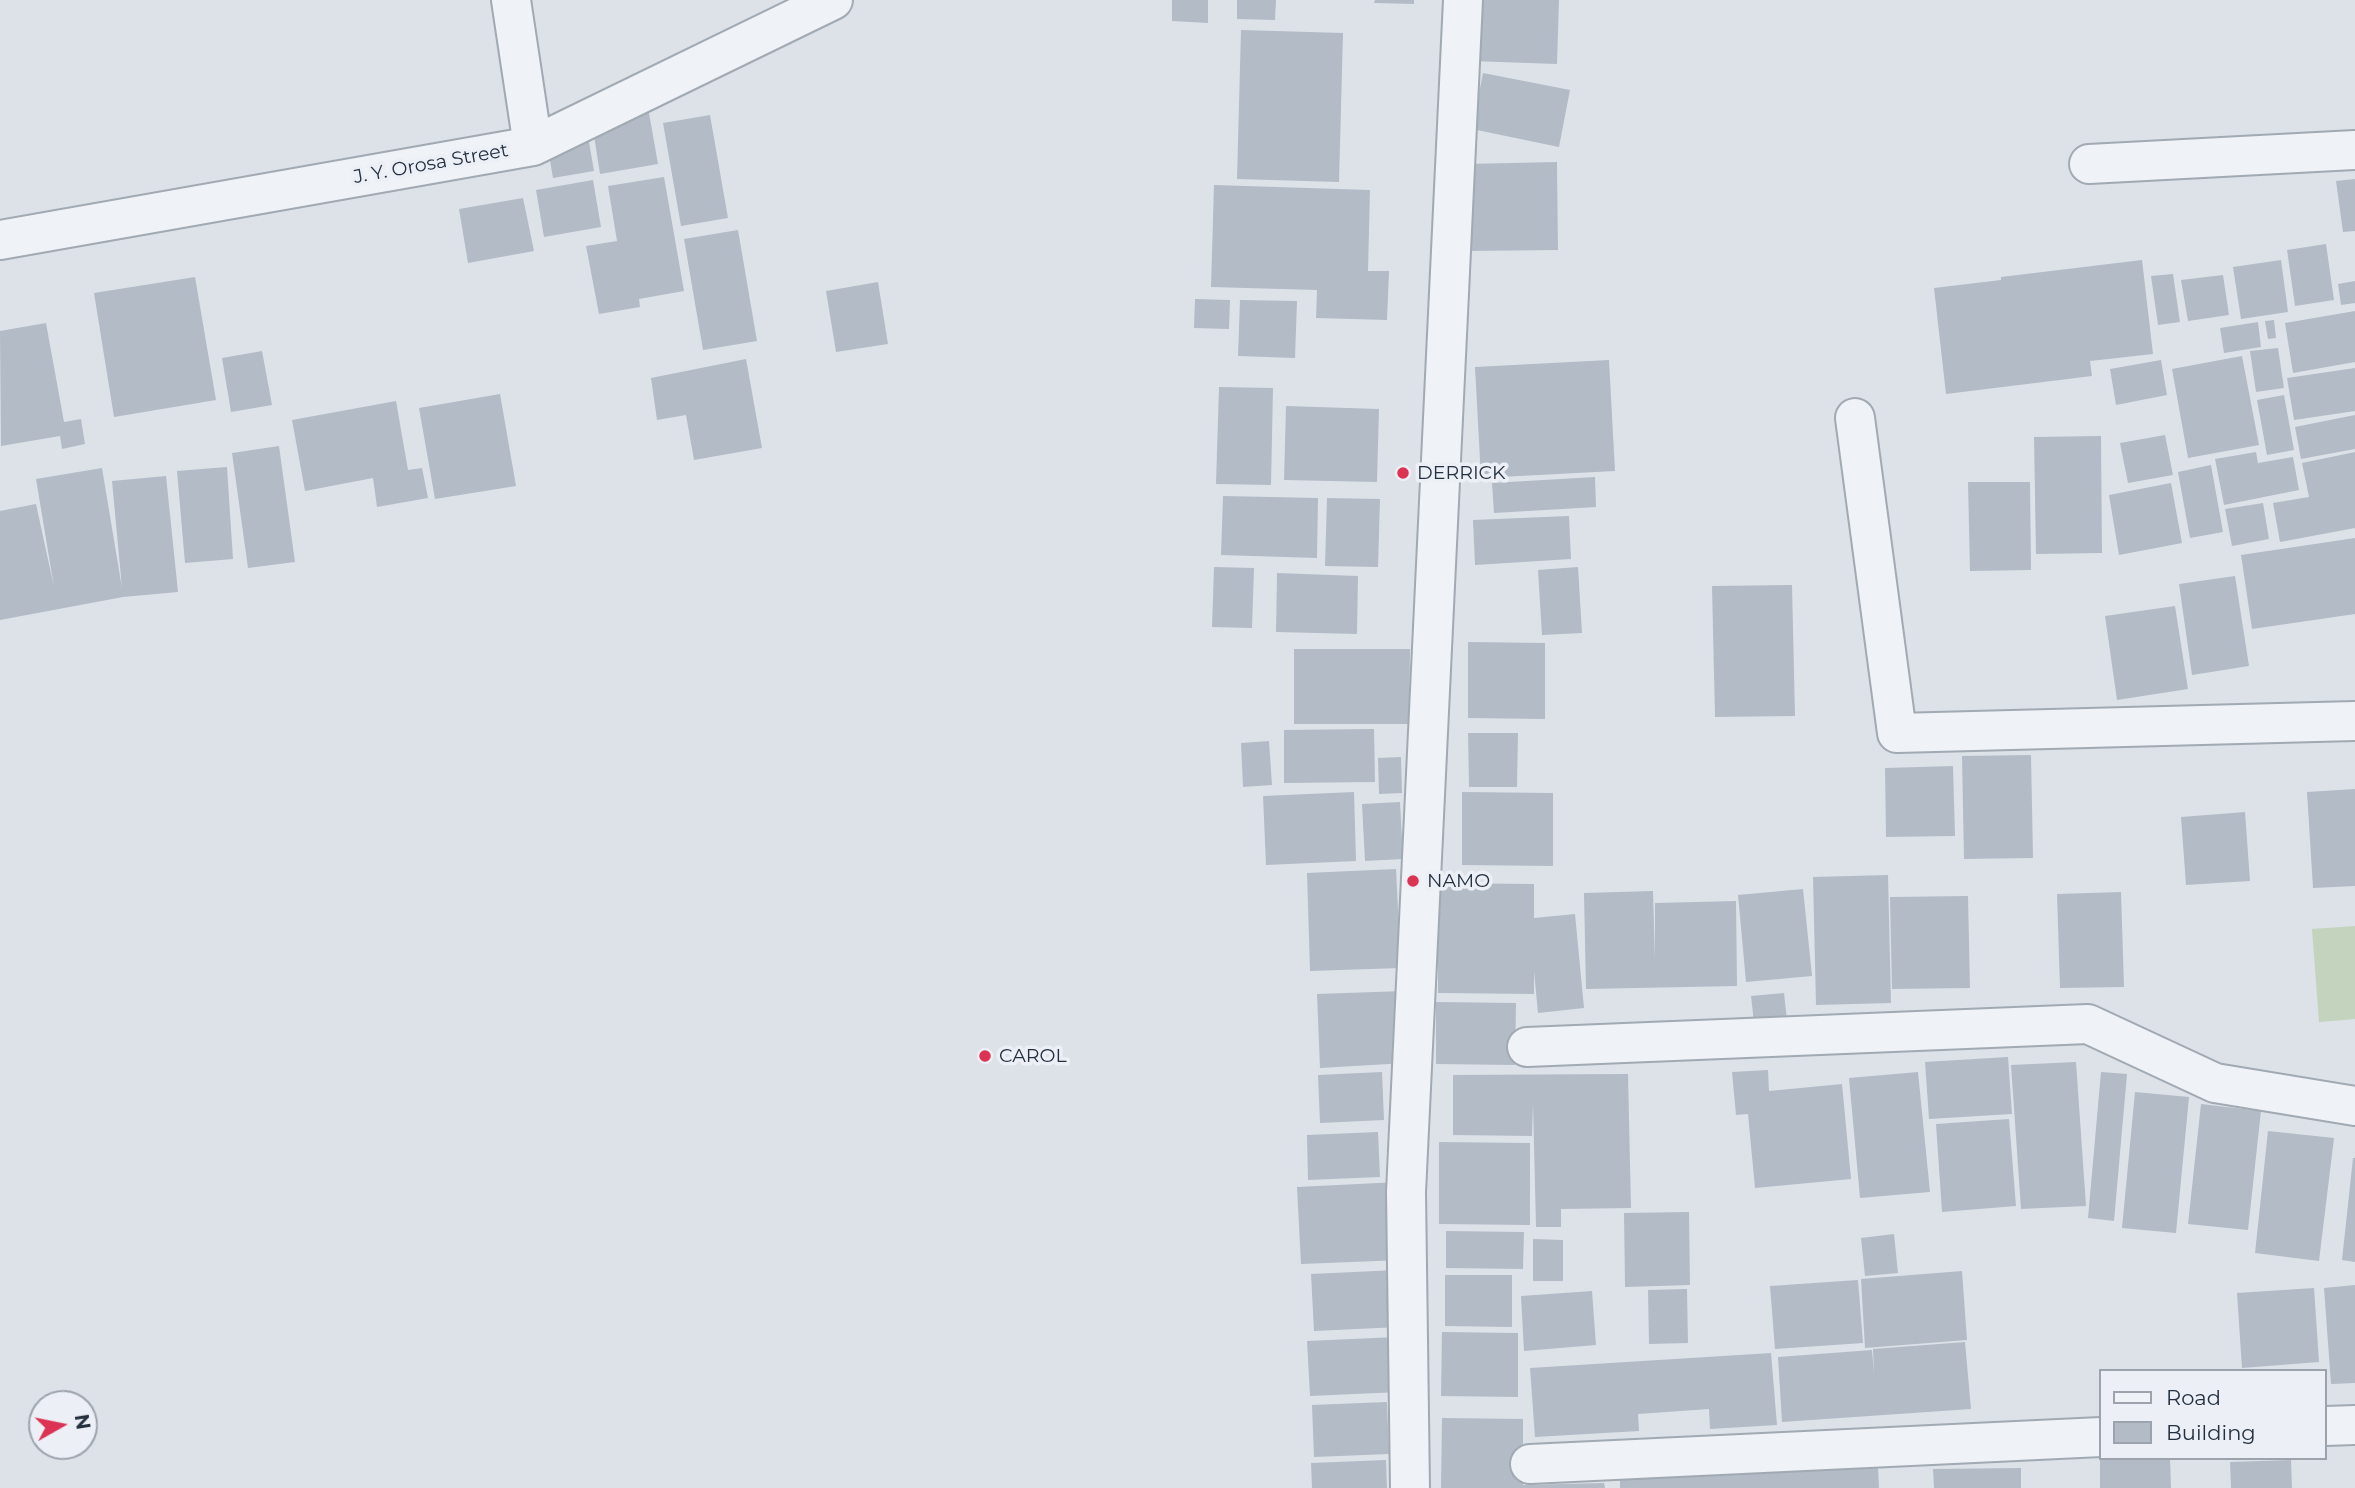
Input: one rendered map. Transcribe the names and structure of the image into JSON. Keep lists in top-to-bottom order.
{
  "streets": {
    "street": ["J. Y. Orosa Street"]
  },
  "places": ["DERRICK", "NAMO", "CAROL"],
  "legend": ["Road", "Building"],
  "north": "right"
}
